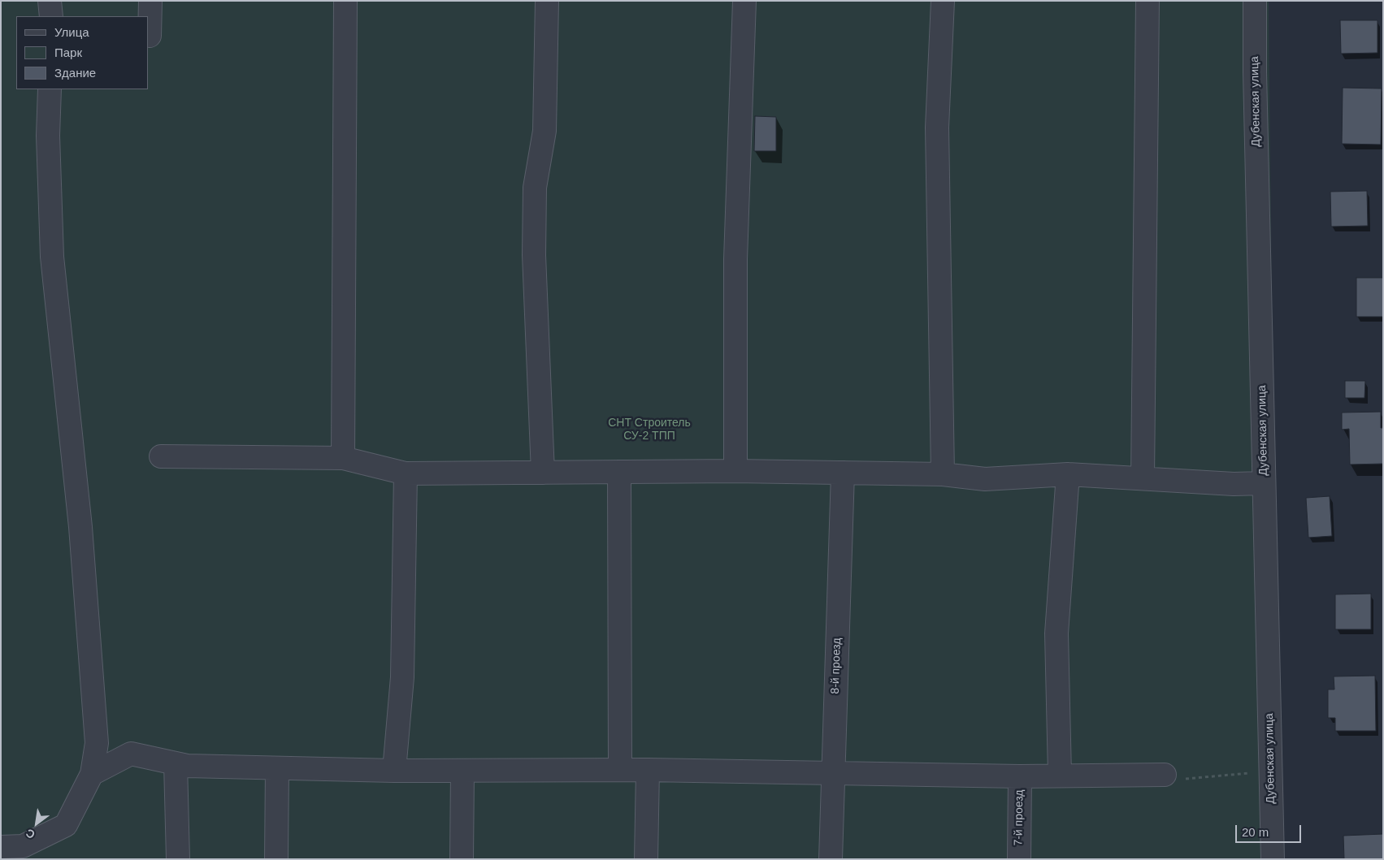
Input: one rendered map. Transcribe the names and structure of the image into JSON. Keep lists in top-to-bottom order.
{
  "streets": {
    "street": ["Дубенская улица", "8-й проезд", "7-й проезд"]
  },
  "parks": ["СНТ Строитель СУ-2 ТПП"],
  "legend": ["Улица", "Парк", "Здание"],
  "scale_bar": "20 m",
  "north": "bottom left"
}
